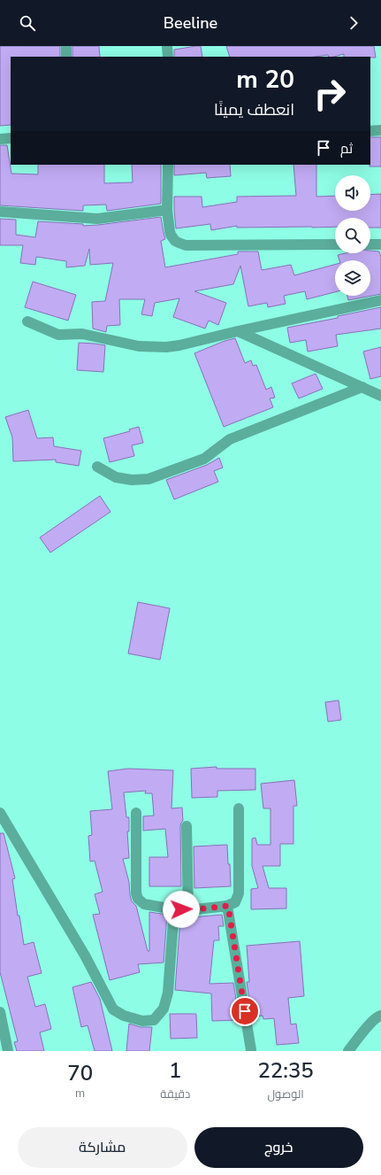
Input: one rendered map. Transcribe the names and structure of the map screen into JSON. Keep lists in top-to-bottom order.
{
  "page": {
    "header": "Beeline",
    "turn": ["20 m", "انعطف يمينًا"],
    "then": "ثم",
    "eta": [
      "22:35",
      "الوصول",
      "1",
      "دقيقة",
      "70",
      "m"
    ],
    "buttons": ["خروج", "مشاركة"]
  }
}
